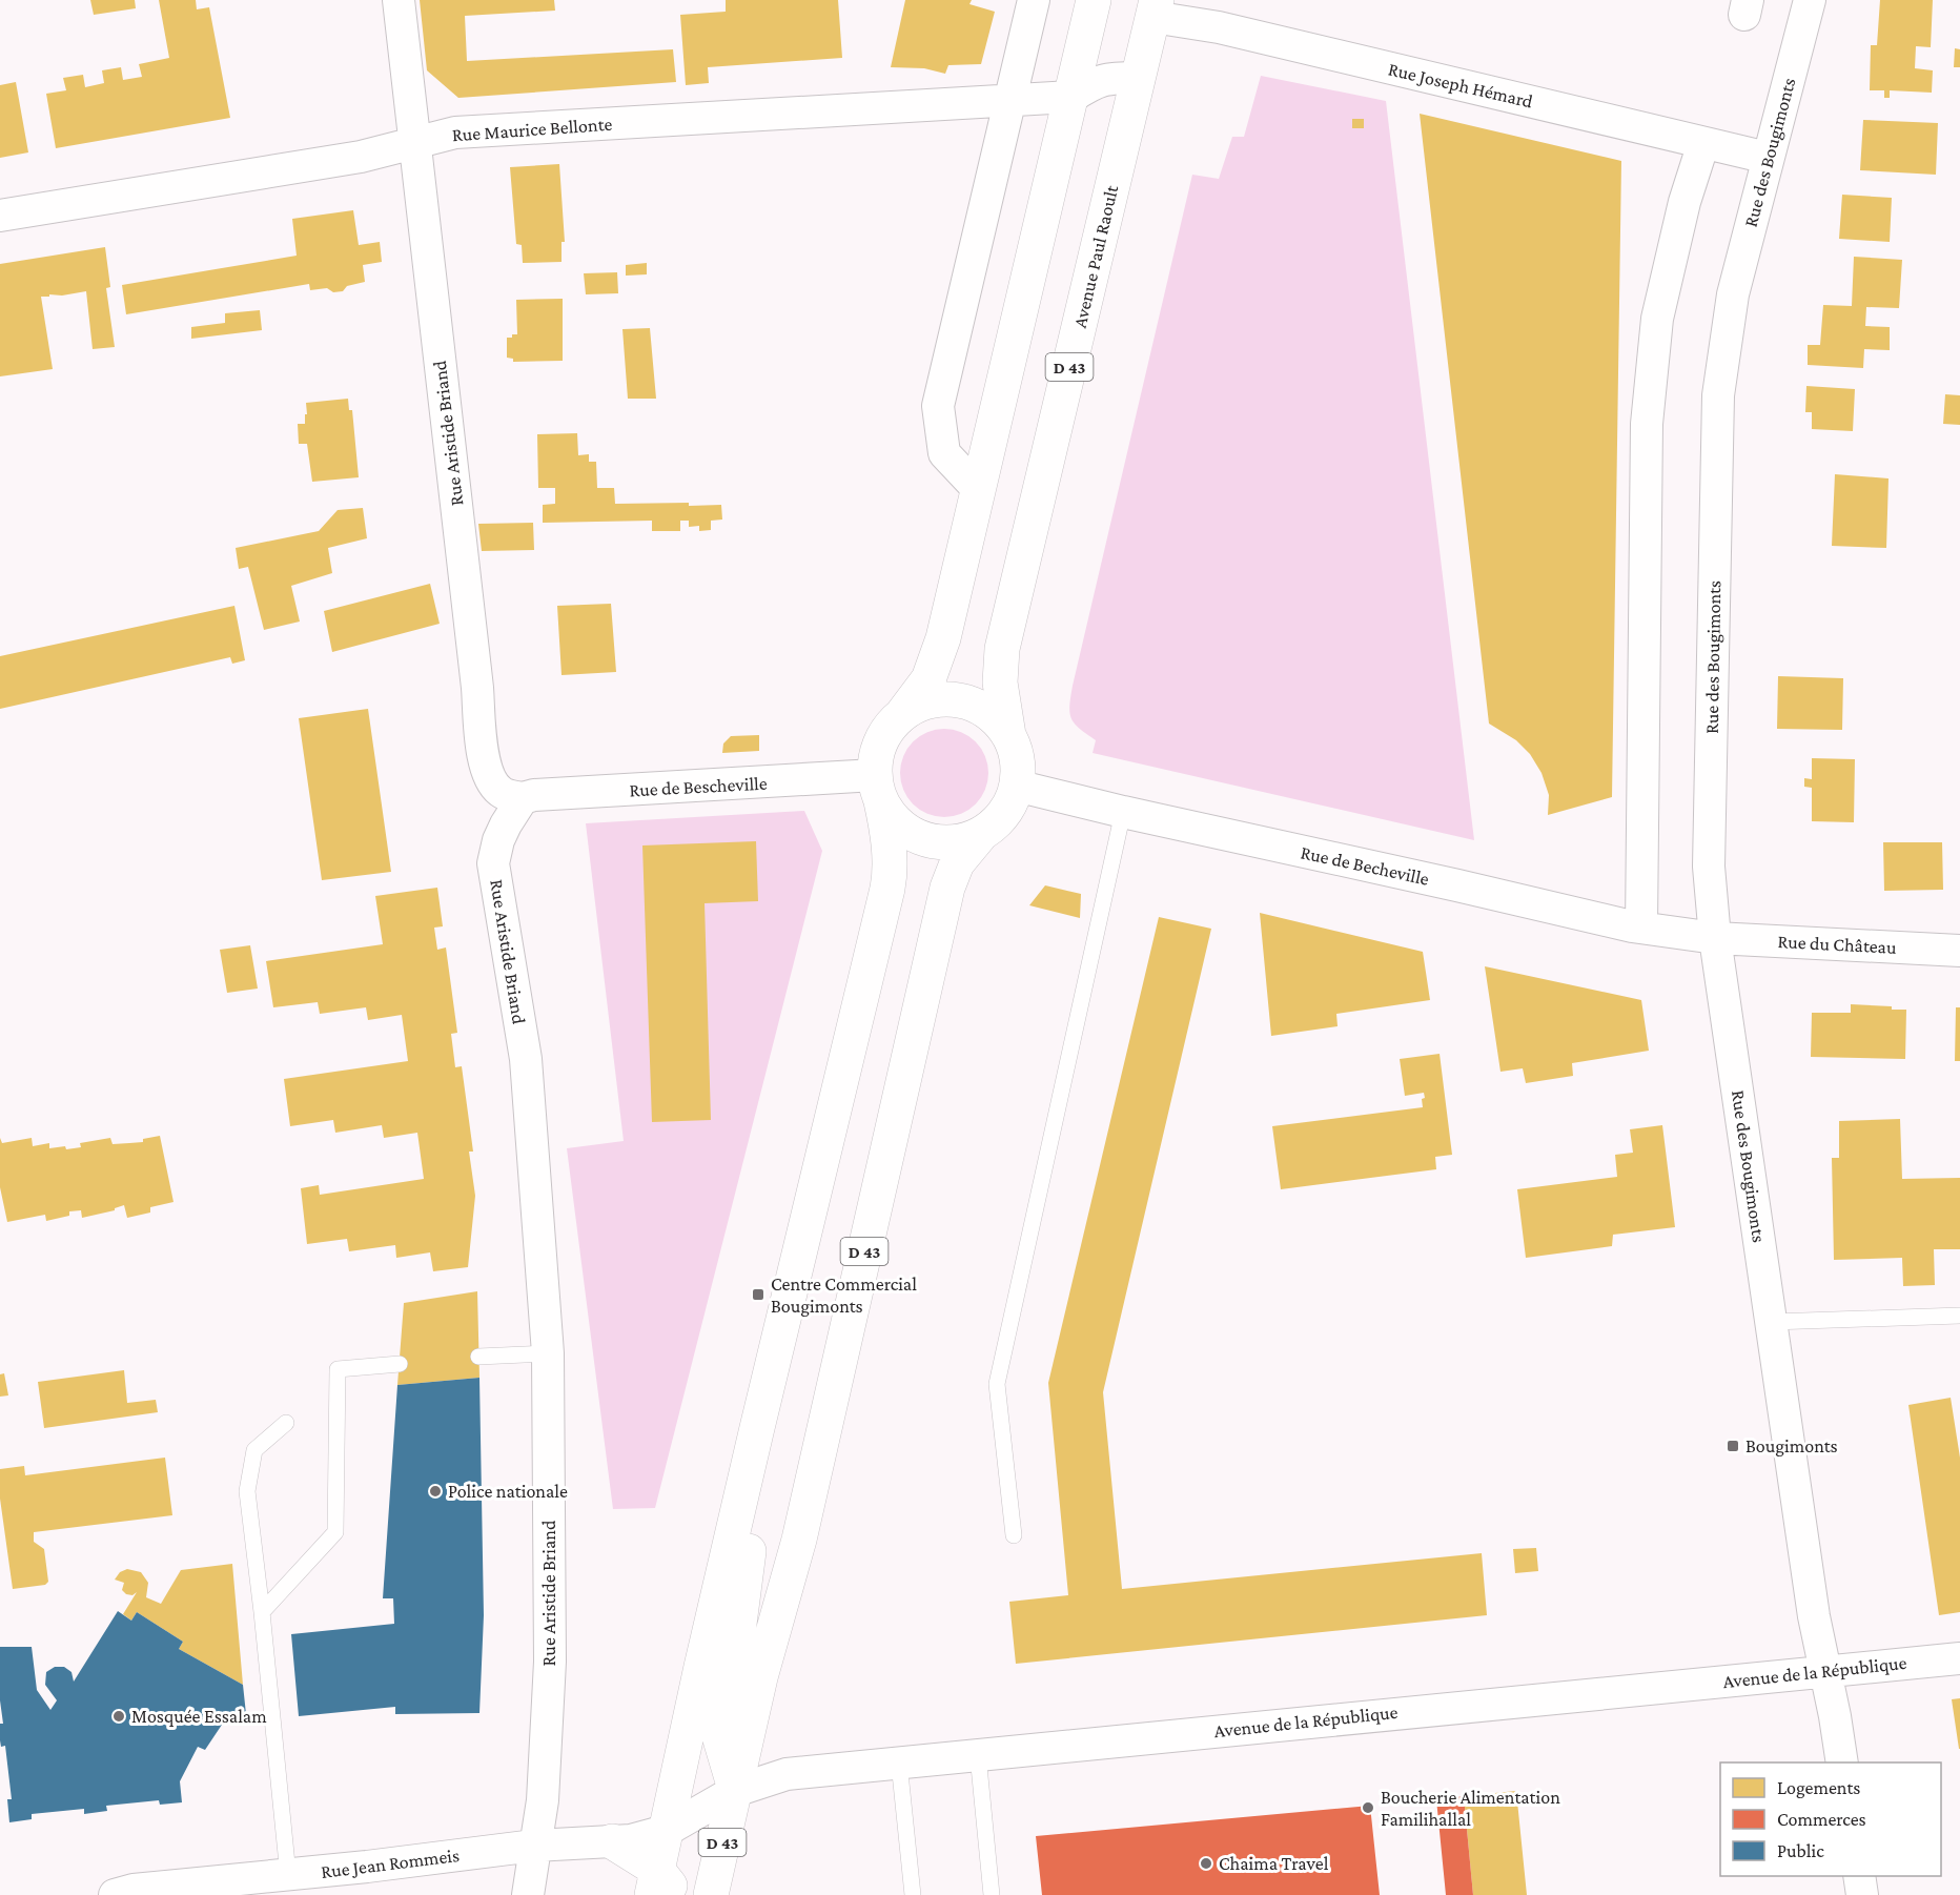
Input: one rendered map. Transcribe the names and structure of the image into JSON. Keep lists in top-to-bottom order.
{
  "streets": {
    "main road": ["Avenue Paul Raoult", "D 43"],
    "street": [
      "Rue Joseph Hémard",
      "Rue Maurice Bellonte",
      "Rue des Bougimonts",
      "Rue Aristide Briand",
      "Rue de Bescheville",
      "Rue de Becheville",
      "Rue du Château",
      "Avenue de la République",
      "Rue Jean Rommeis"
    ]
  },
  "crossings": [
    ["Rue Joseph Hémard", "Rue des Bougimonts"],
    ["Rue Joseph Hémard", "Avenue Paul Raoult"],
    ["Rue Maurice Bellonte", "Rue Aristide Briand"],
    ["Rue des Bougimonts", "Rue de Becheville"],
    ["Rue des Bougimonts", "Rue du Château"],
    ["Rue des Bougimonts", "Avenue de la République"],
    ["Avenue Paul Raoult", "D 43"],
    ["Avenue Paul Raoult", "Rue de Bescheville"],
    ["Avenue Paul Raoult", "Rue de Becheville"],
    ["D 43", "Rue de Bescheville"],
    ["D 43", "Rue de Becheville"],
    ["D 43", "Avenue de la République"],
    ["Rue Aristide Briand", "Rue de Bescheville"],
    ["Rue Aristide Briand", "Rue Jean Rommeis"],
    ["Rue de Bescheville", "Rue de Becheville"],
    ["Rue de Becheville", "Rue du Château"],
    ["Avenue de la République", "Rue Jean Rommeis"]
  ],
  "places": {
    "transit": ["Centre Commercial Bougimonts", "Bougimonts"],
    "other": [
      "Police nationale",
      "Mosquée Essalam",
      "Boucherie Alimentation Familihallal",
      "Chaima Travel"
    ]
  },
  "legend": ["Logements", "Commerces", "Public"]
}
